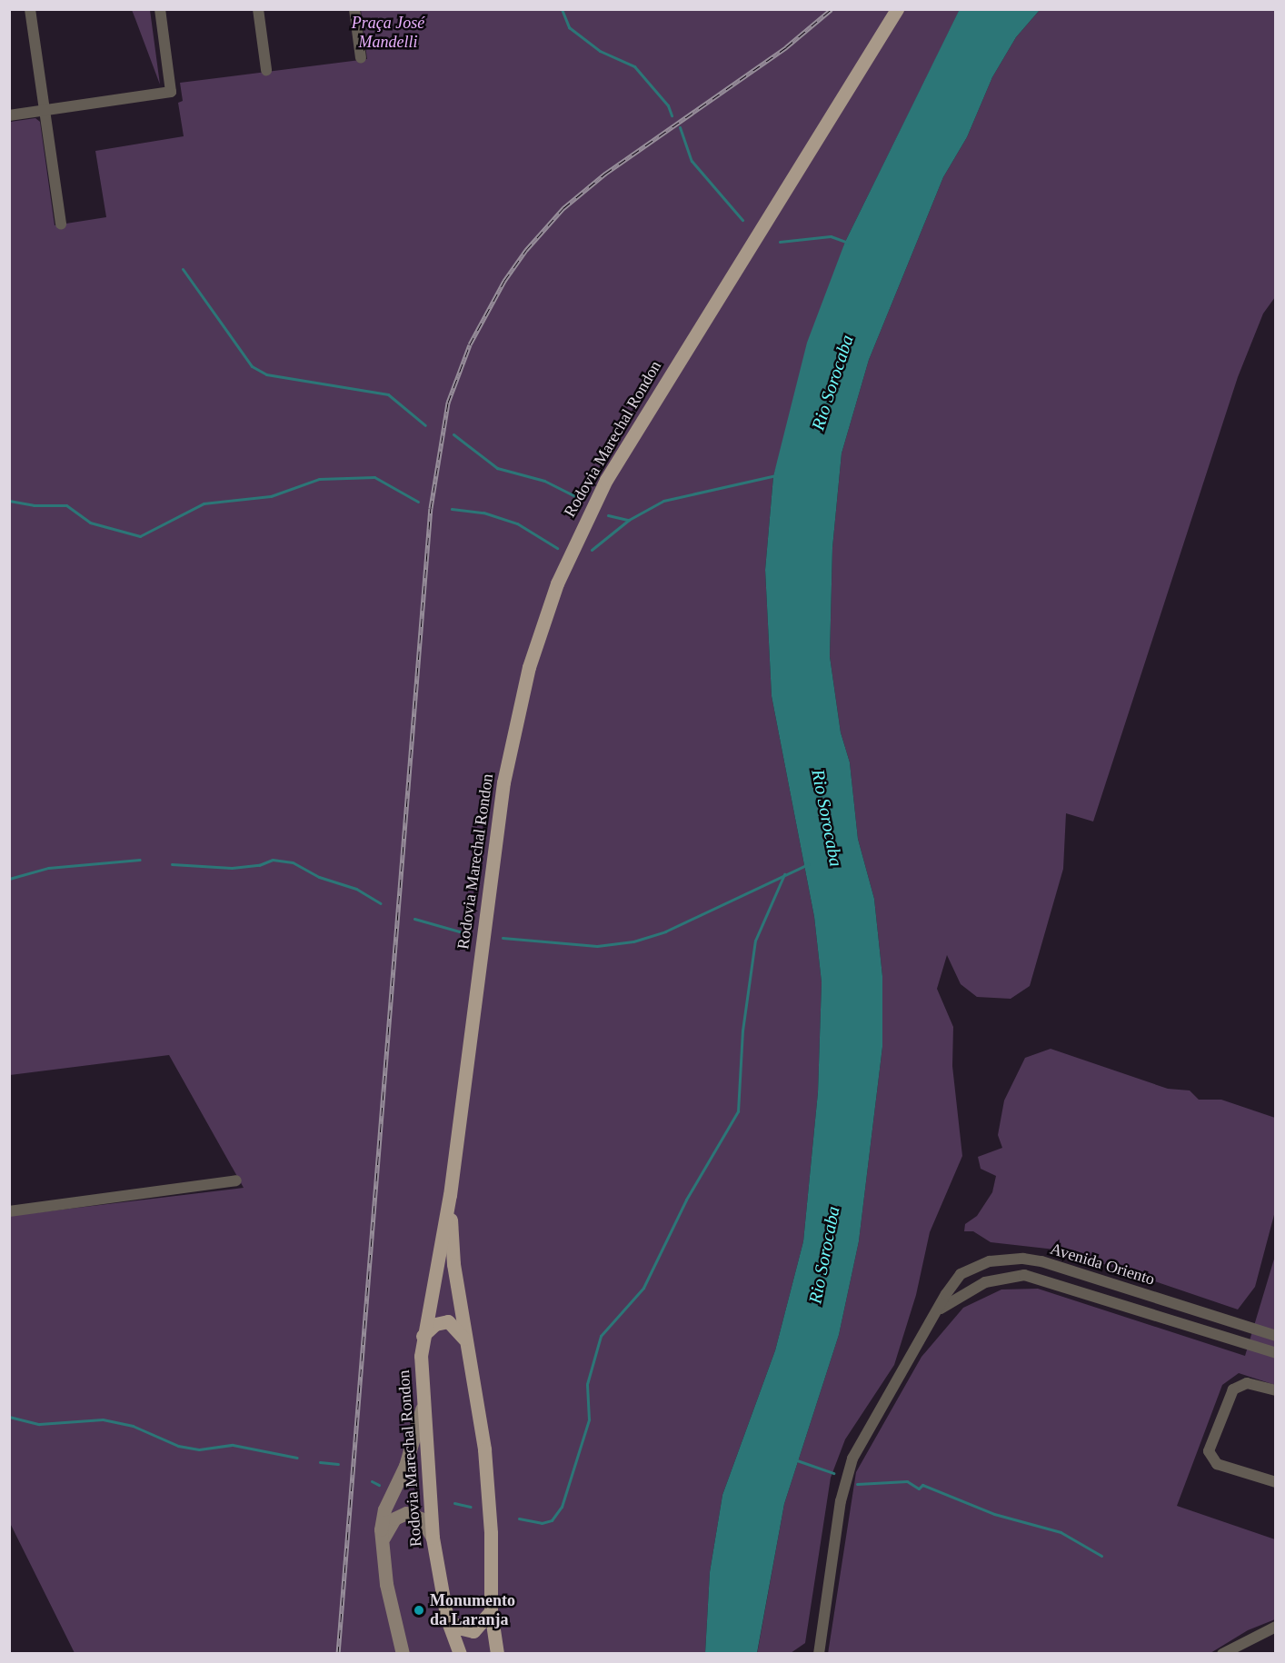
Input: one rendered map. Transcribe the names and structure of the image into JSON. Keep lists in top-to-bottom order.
{
  "streets": {
    "main road": ["Rodovia Marechal Rondon"],
    "street": ["Avenida Oriento"]
  },
  "water": ["Rio Sorocaba"],
  "parks": ["Praça José Mandelli"],
  "places": ["Monumento da Laranja"]
}
